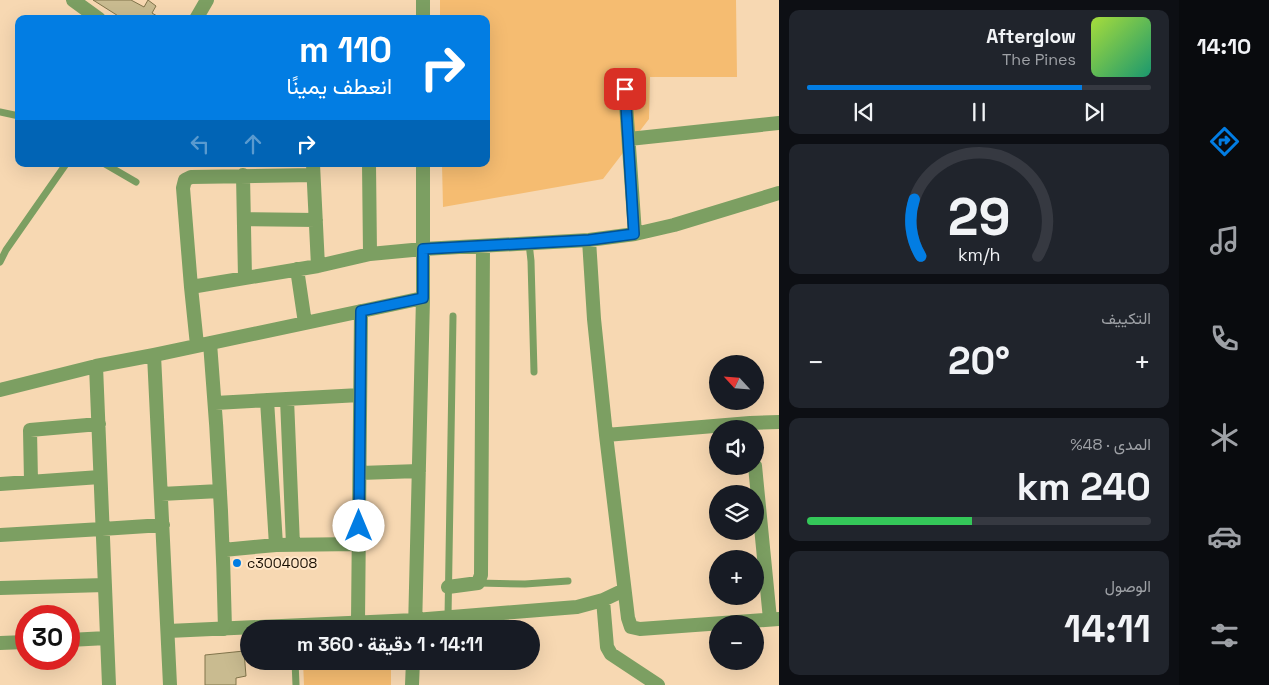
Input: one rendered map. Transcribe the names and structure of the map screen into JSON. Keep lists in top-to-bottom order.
{
  "places": ["c3004008"],
  "north": "top left",
  "page": {
    "tabs": "14:10",
    "turn": ["110 m", "انعطف يمينًا"],
    "song": ["Afterglow", "The Pines"],
    "tile": [
      "التكييف",
      ["المدى · 48%", "240 km"],
      ["الوصول", "14:11"]
    ],
    "heat": ["−", "20°", "+"],
    "map_buttons": ["+", "−"],
    "limit": "30",
    "trip": "14:11 · 1 دقيقة · 360 m",
    "gauge": ["29", "km/h"]
  }
}
